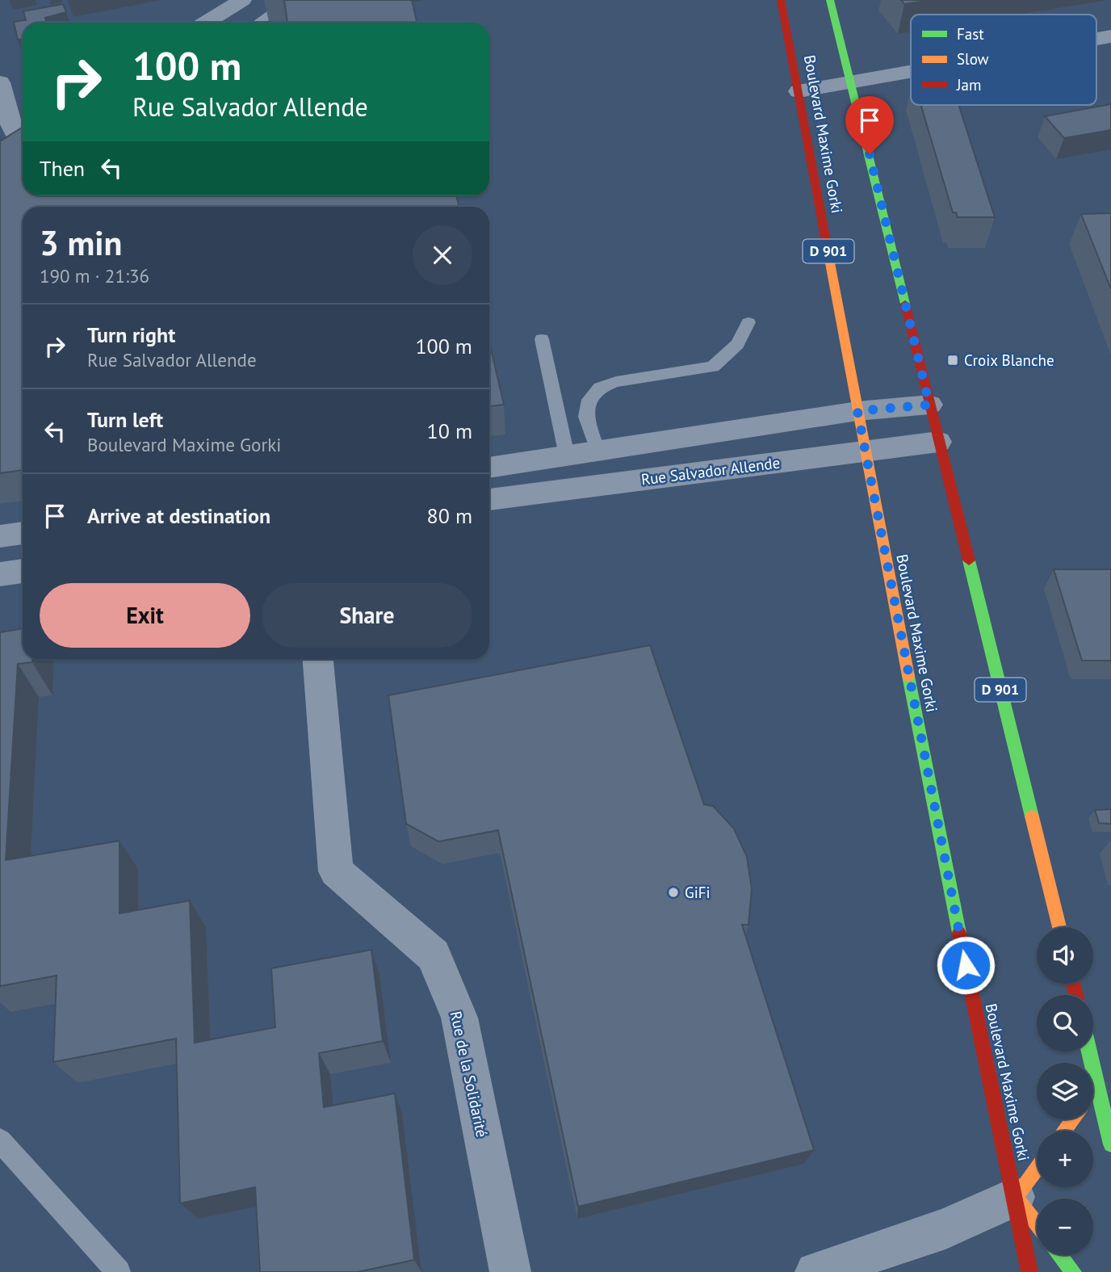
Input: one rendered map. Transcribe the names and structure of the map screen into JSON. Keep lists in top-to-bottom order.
{
  "streets": {
    "main road": ["Boulevard Maxime Gorki", "D 901"],
    "street": ["Rue Salvador Allende", "Rue de la Solidarité"]
  },
  "crossings": [
    ["Boulevard Maxime Gorki", "Rue Salvador Allende"],
    ["D 901", "Rue Salvador Allende"]
  ],
  "places": {
    "transit": ["Croix Blanche"],
    "other": ["GiFi"]
  },
  "legend": ["Fast", "Slow", "Jam"],
  "page": {
    "turn": ["100 m", "Rue Salvador Allende"],
    "then": "Then",
    "heading": ["3 min", "190 m · 21:36"],
    "list": [
      {
        "name": "Turn right",
        "note": "Rue Salvador Allende",
        "value": "100 m"
      },
      {
        "name": "Turn left",
        "note": "Boulevard Maxime Gorki",
        "value": "10 m"
      },
      {
        "name": "Arrive at destination",
        "value": "80 m"
      }
    ],
    "buttons": ["Exit", "Share"],
    "map_buttons": ["+", "−"]
  }
}
